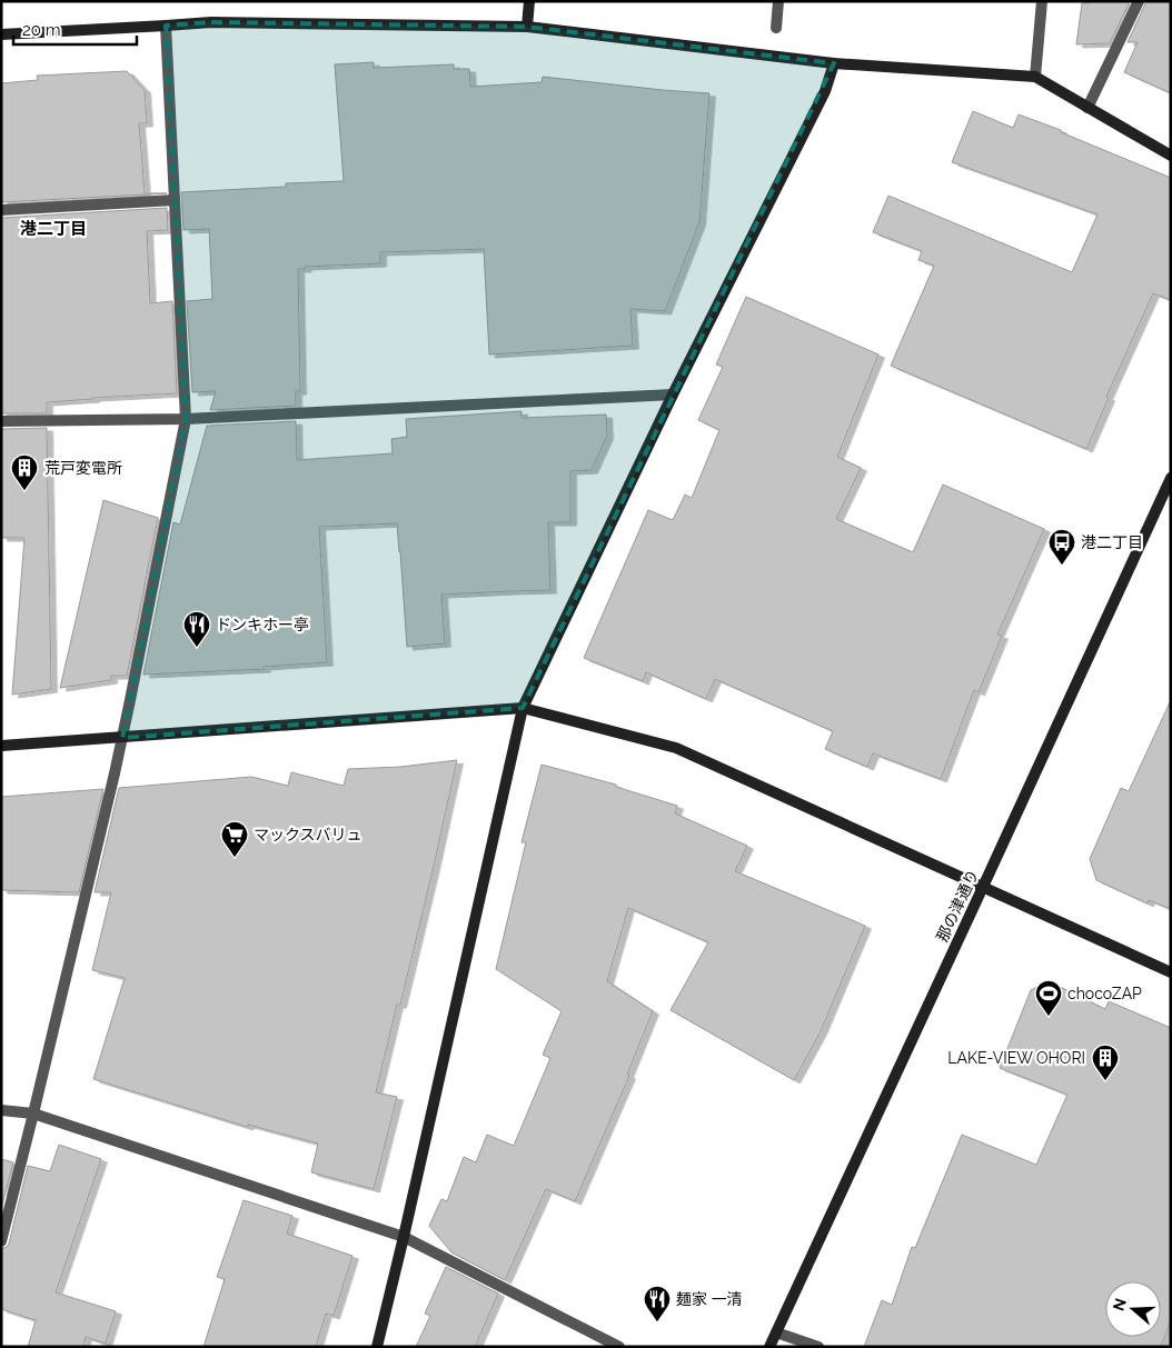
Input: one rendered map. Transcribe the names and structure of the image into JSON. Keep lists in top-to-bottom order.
{
  "streets": {
    "street": ["那の津通り"]
  },
  "districts": ["港二丁目"],
  "places": {
    "building": ["荒戸変電所", "LAKE-VIEW OHORI"],
    "bus stop": ["港二丁目"],
    "restaurant": ["ドンキホー亭", "麺家 一清"],
    "supermarket": ["マックスバリュ"],
    "sports": ["chocoZAP"]
  },
  "scale_bar": "20 m",
  "north": "left"
}
